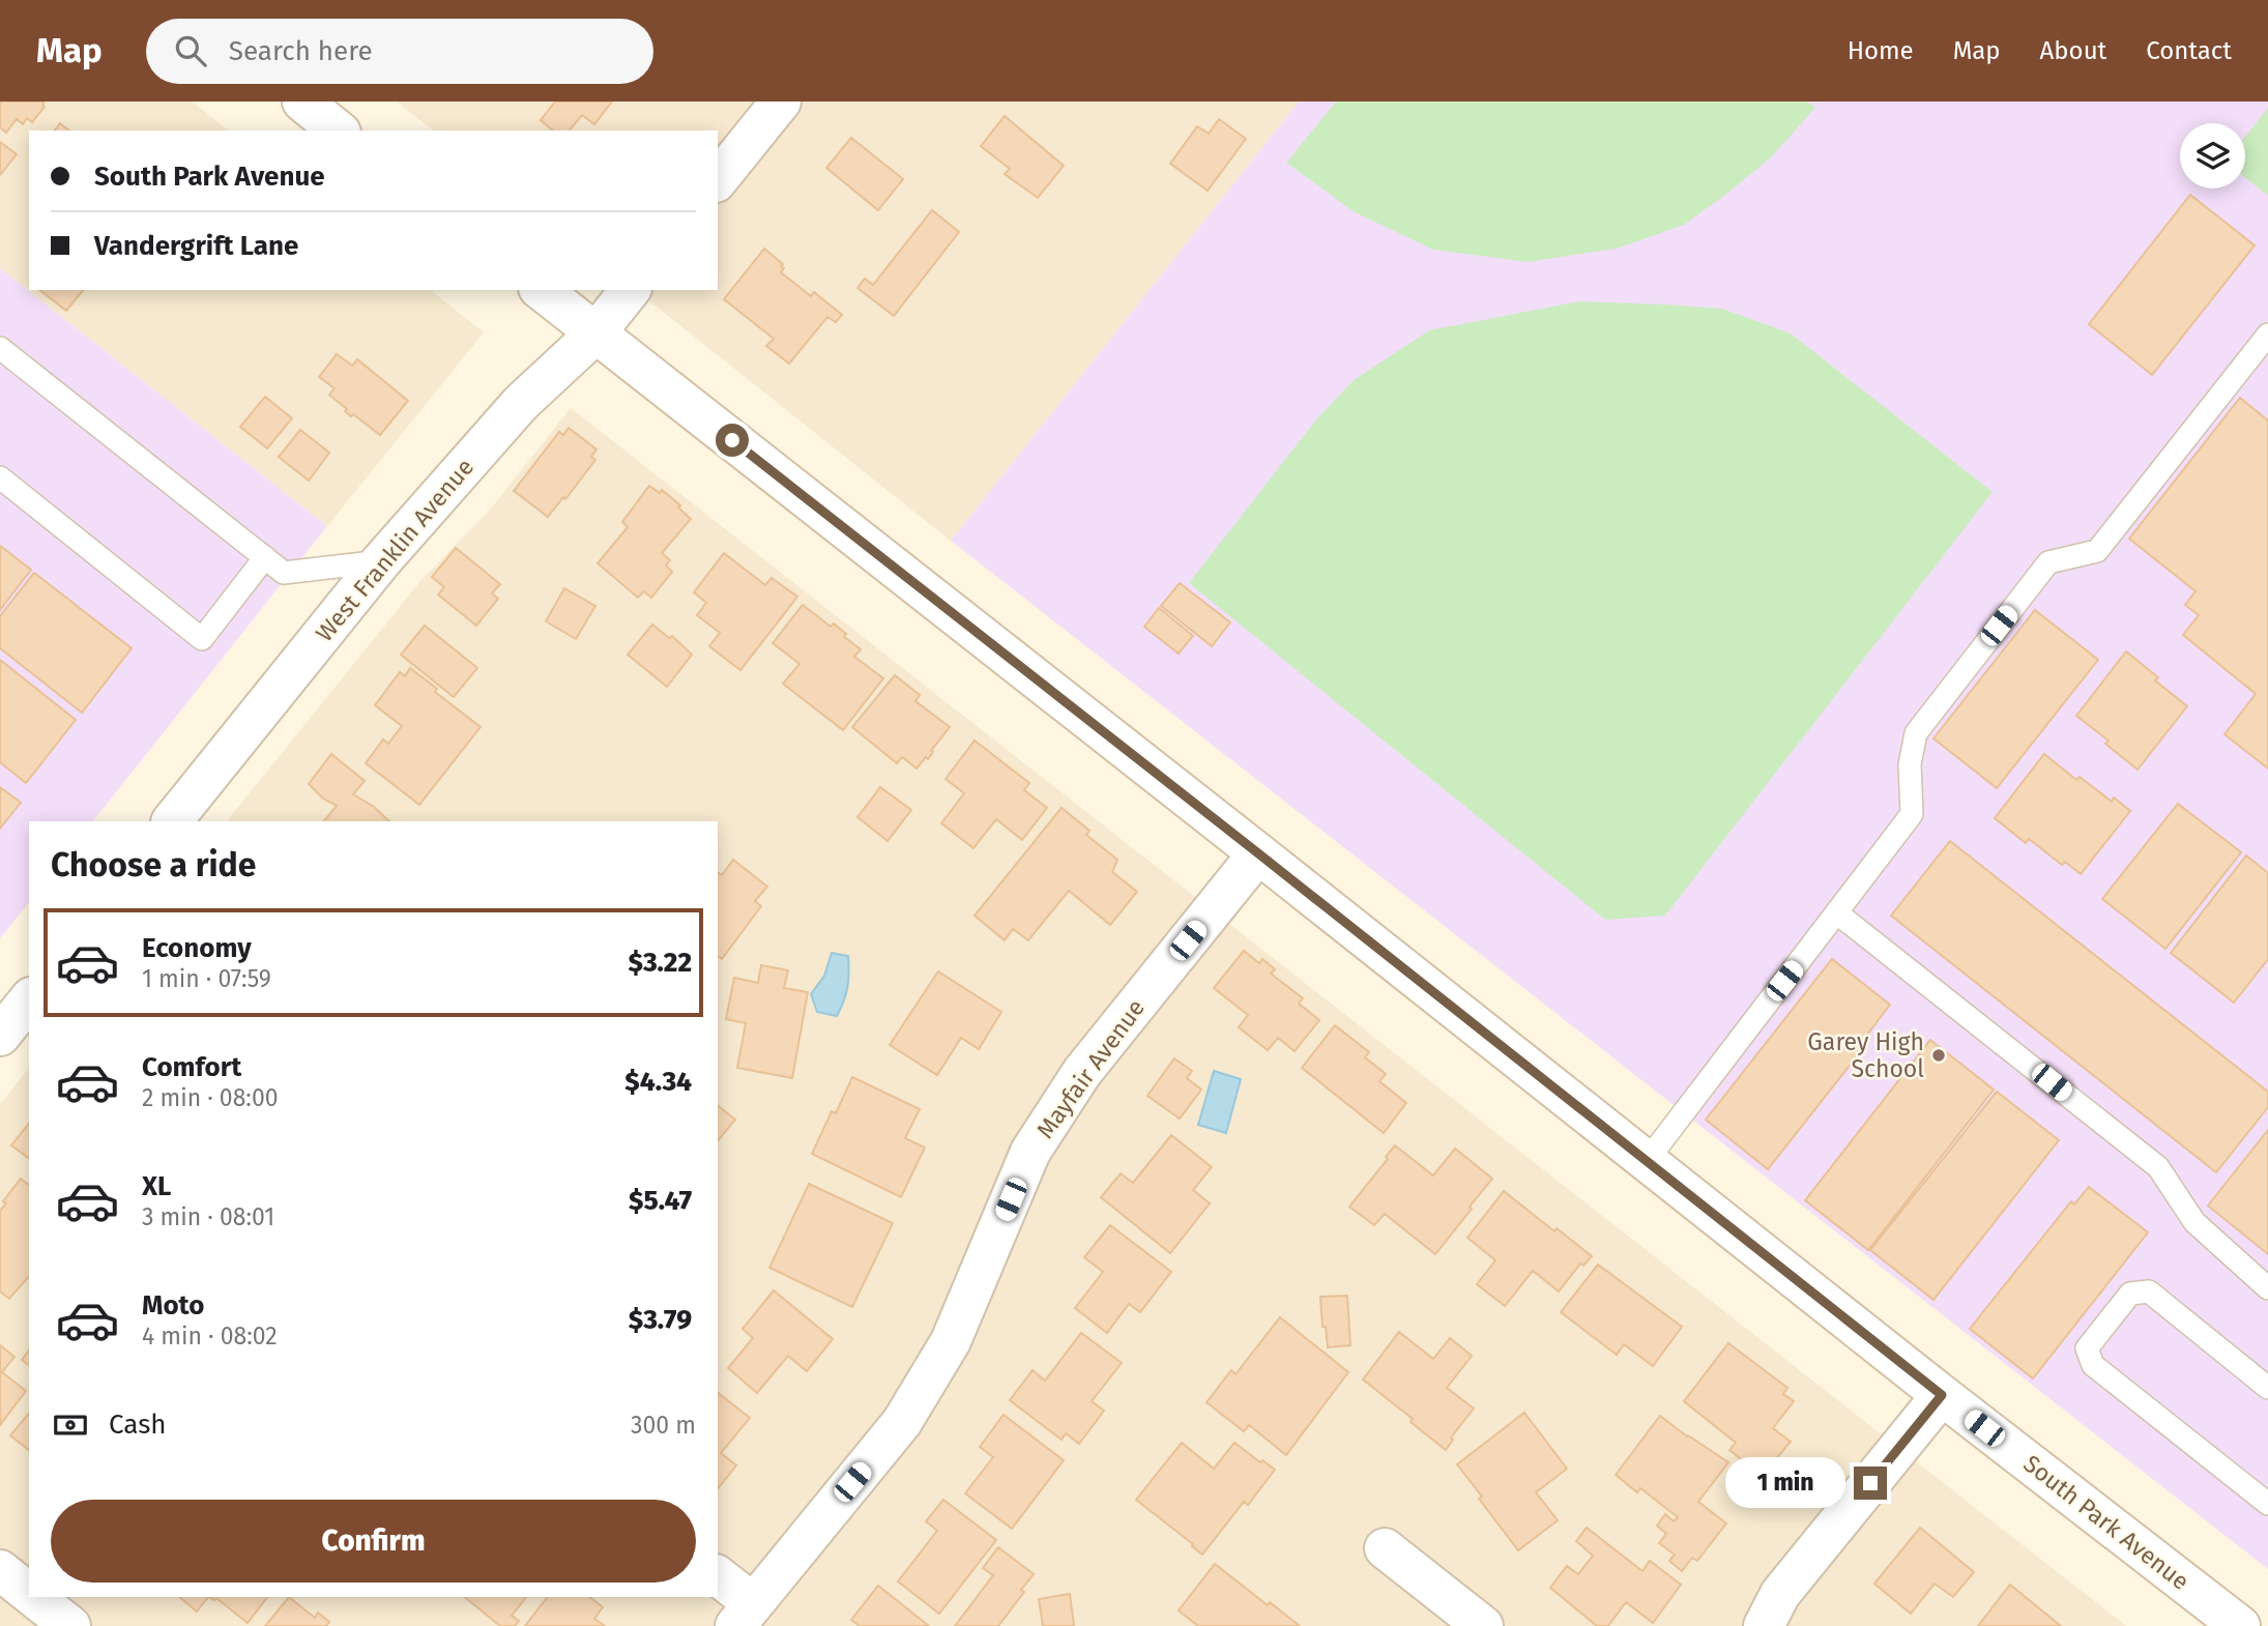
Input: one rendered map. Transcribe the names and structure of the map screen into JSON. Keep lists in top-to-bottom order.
{
  "streets": {
    "street": ["West Franklin Avenue", "Mayfair Avenue", "South Park Avenue"]
  },
  "crossings": [
    ["West Franklin Avenue", "South Park Avenue"],
    ["Mayfair Avenue", "South Park Avenue"]
  ],
  "places": ["Garey High School"],
  "page": {
    "header": "Map",
    "search": "Search here",
    "nav": [
      "Home",
      "Map",
      "About",
      "Contact"
    ],
    "banner": ["South Park Avenue", "Vandergrift Lane"],
    "heading": "Choose a ride",
    "list": [
      {
        "name": "Economy",
        "note": "1 min · 07:59",
        "value": "$3.22"
      },
      {
        "name": "Comfort",
        "note": "2 min · 08:00",
        "value": "$4.34"
      },
      {
        "name": "XL",
        "note": "3 min · 08:01",
        "value": "$5.47"
      },
      {
        "name": "Moto",
        "note": "4 min · 08:02",
        "value": "$3.79"
      }
    ],
    "pay": ["Cash", "300 m"],
    "bubble": "1 min",
    "buttons": "Confirm"
  }
}
